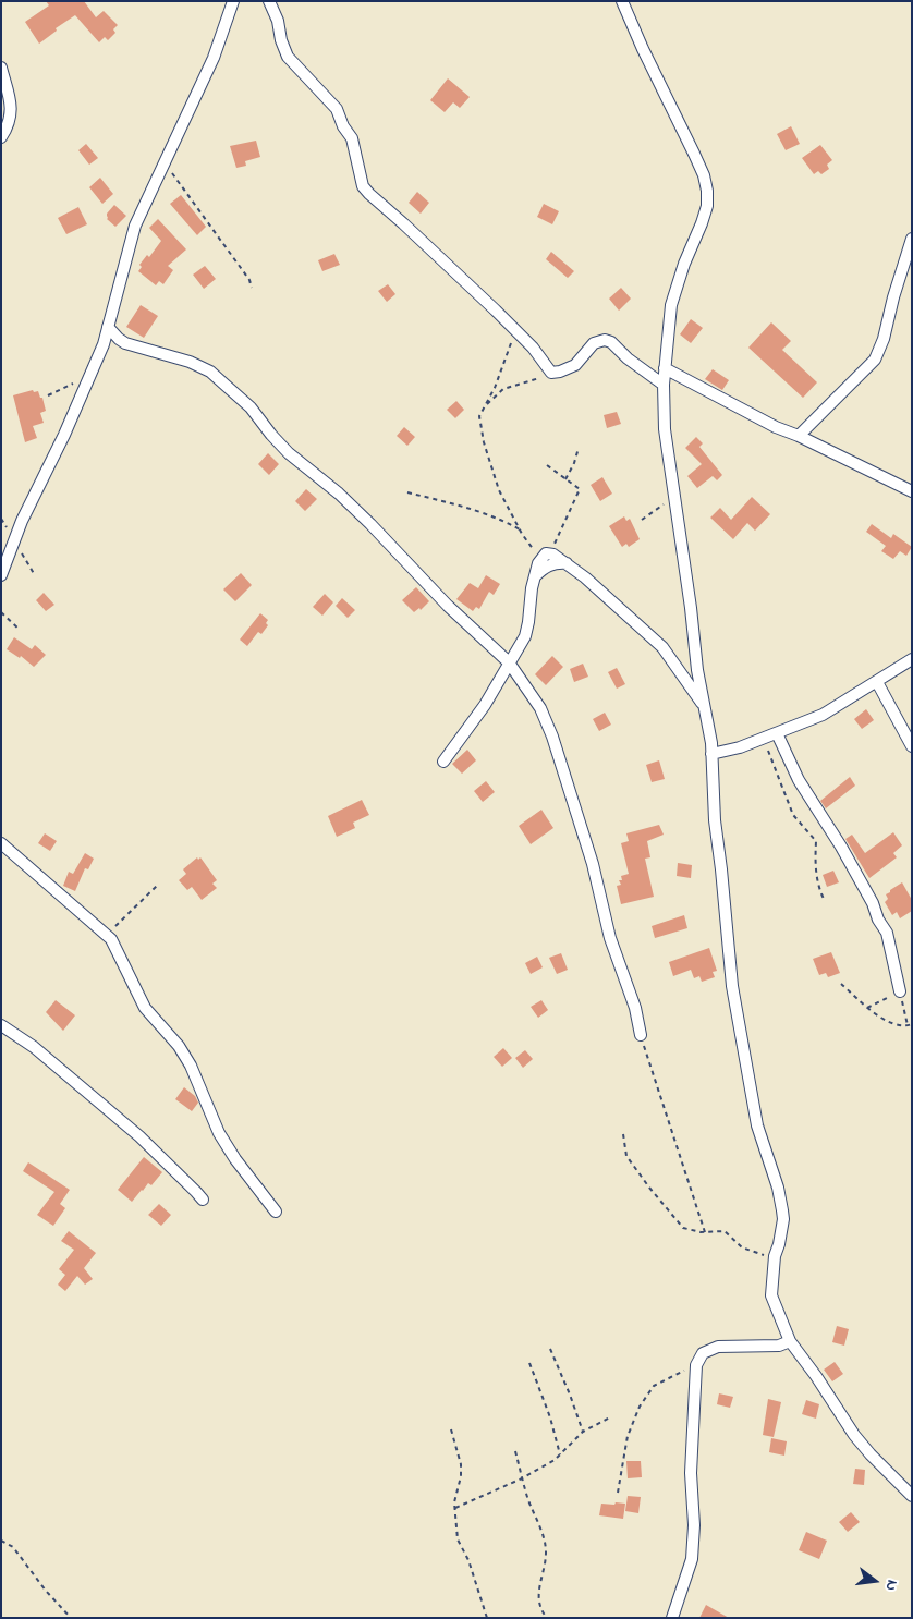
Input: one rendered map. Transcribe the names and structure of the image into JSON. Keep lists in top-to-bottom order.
{
  "north": "right"
}
